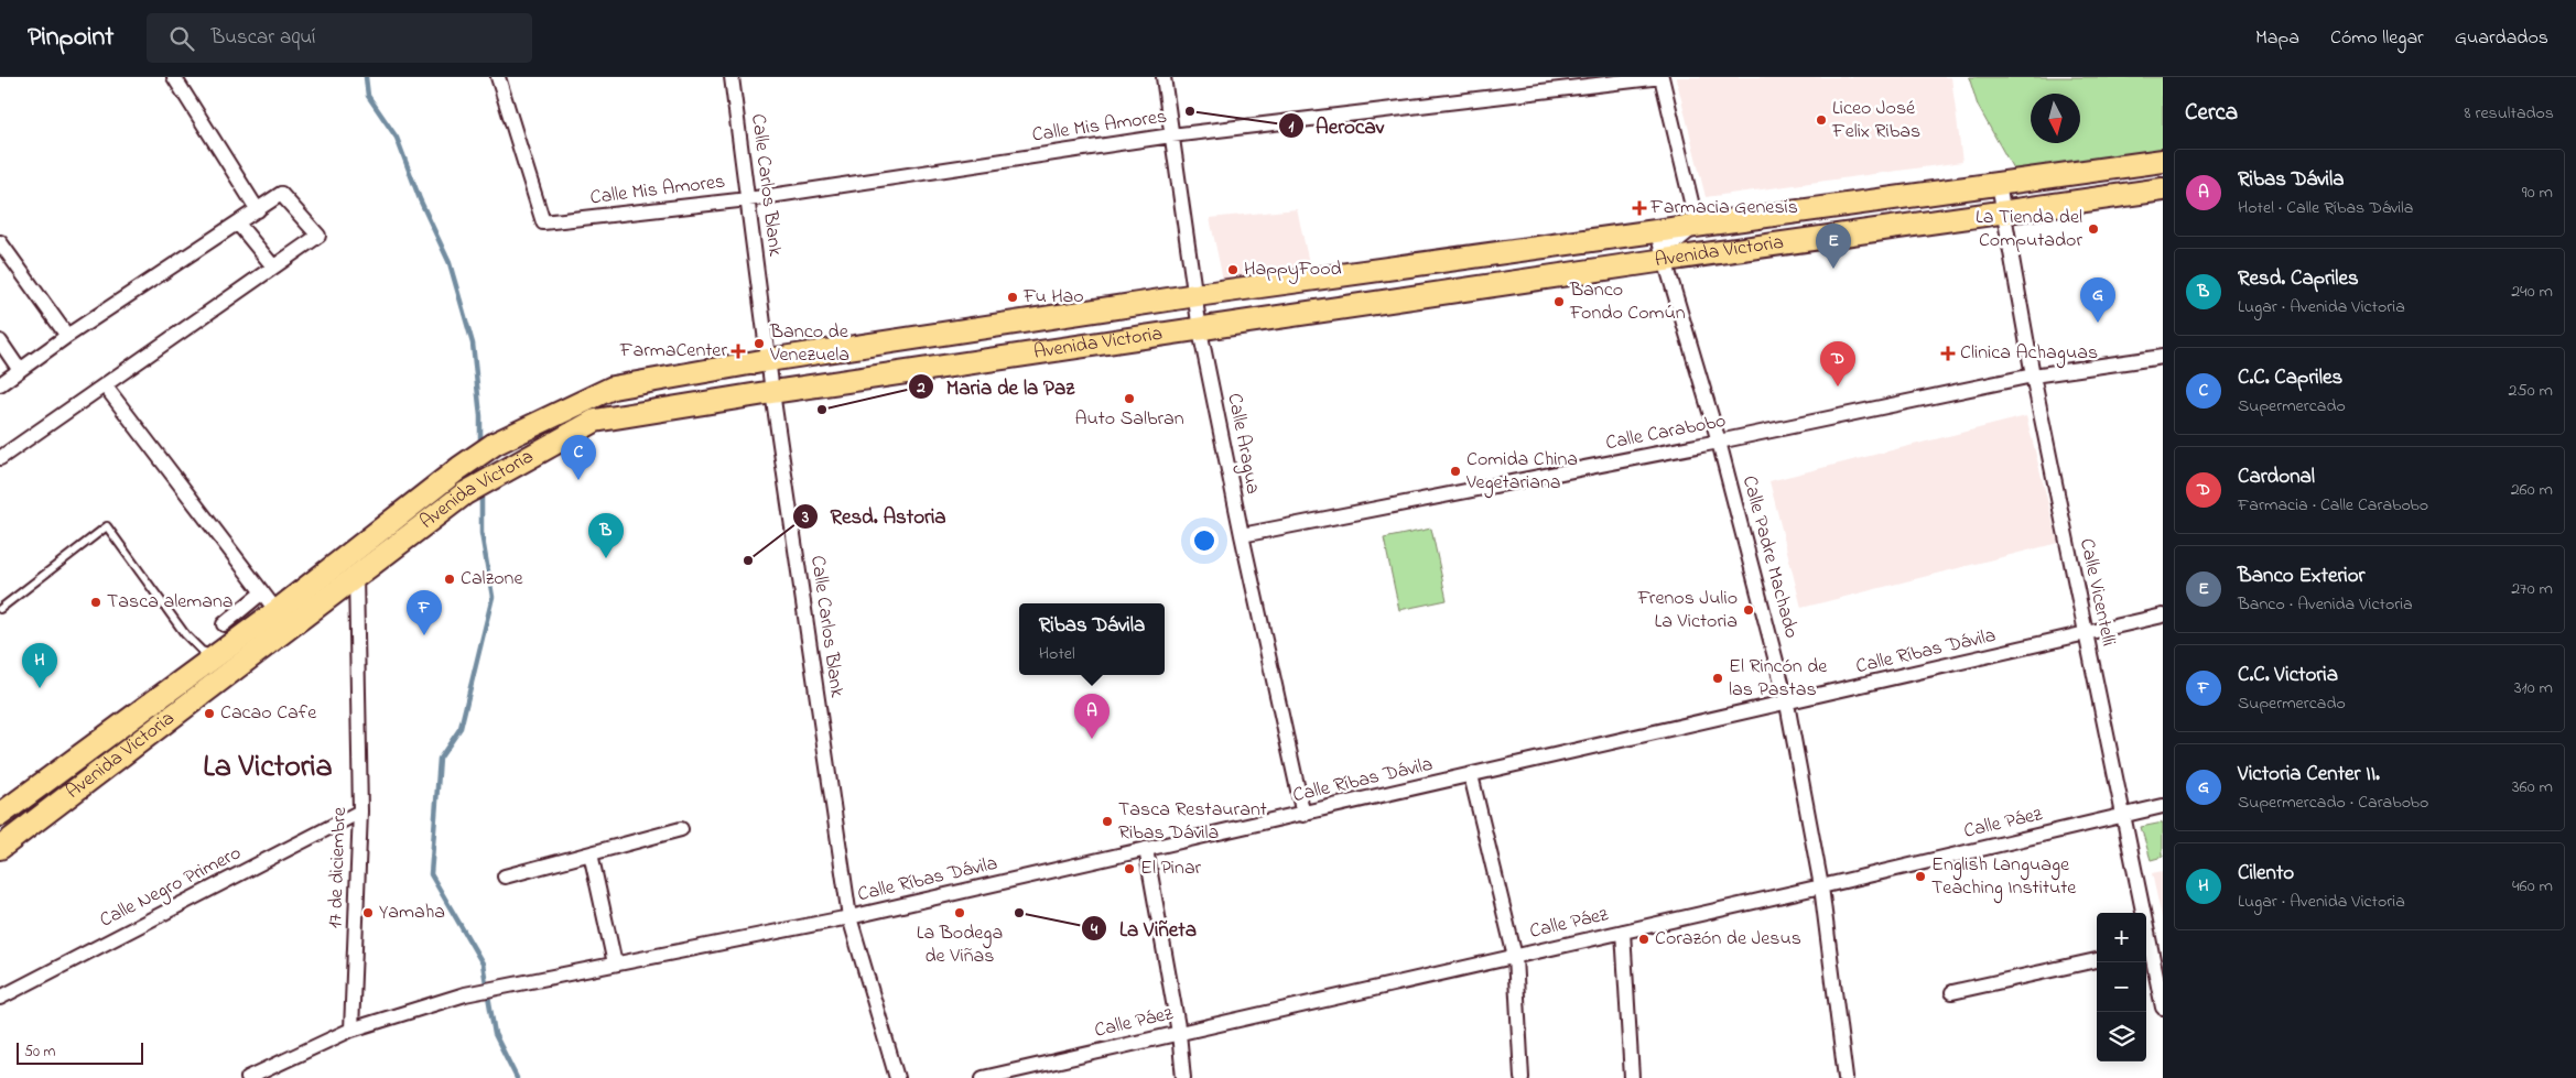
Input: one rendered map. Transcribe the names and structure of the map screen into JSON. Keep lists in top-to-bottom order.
{
  "streets": {
    "main road": ["Avenida Victoria"],
    "street": [
      "Calle Mis Amores",
      "Calle Carlos Blank",
      "Calle Carabobo",
      "Calle Aragua",
      "Calle Padre Machado",
      "Calle Vicentelli",
      "Calle Ríbas Dávila",
      "Calle Páez",
      "17 de diciembre",
      "Calle Negro Primero"
    ]
  },
  "crossings": [
    ["Calle Mis Amores", "Calle Carlos Blank"],
    ["Calle Mis Amores", "Calle Aragua"],
    ["Calle Carlos Blank", "Avenida Victoria"],
    ["Calle Carlos Blank", "Calle Ríbas Dávila"],
    ["Avenida Victoria", "Calle Aragua"],
    ["Avenida Victoria", "Calle Padre Machado"],
    ["Avenida Victoria", "Calle Vicentelli"],
    ["Avenida Victoria", "17 de diciembre"],
    ["Calle Carabobo", "Calle Aragua"],
    ["Calle Carabobo", "Calle Padre Machado"],
    ["Calle Carabobo", "Calle Vicentelli"],
    ["Calle Aragua", "Calle Ríbas Dávila"],
    ["Calle Padre Machado", "Calle Ríbas Dávila"],
    ["Calle Padre Machado", "Calle Páez"],
    ["Calle Vicentelli", "Calle Ríbas Dávila"],
    ["Calle Vicentelli", "Calle Páez"],
    ["Calle Ríbas Dávila", "17 de diciembre"],
    ["17 de diciembre", "Calle Negro Primero"]
  ],
  "districts": ["La Victoria"],
  "places": {
    "other": [
      "Aerocav",
      "Liceo José Felix Ribas",
      "La Tienda del Computador",
      "HappyFood",
      "Fu Hao",
      "Banco Fondo Común",
      "Banco de Venezuela",
      "Auto Salbran",
      "Maria de la Paz",
      "Comida China Vegetariana",
      "Resd. Astoria",
      "Calzone",
      "Tasca alemana",
      "Frenos Julio La Victoria",
      "El Rincón de las Pastas",
      "Cacao Cafe",
      "Tasca Restaurant Ribas Dávila",
      "El Pinar",
      "English Language Teaching Institute",
      "Yamaha",
      "La Bodega de Viñas",
      "La Viñeta",
      "Corazón de Jesus"
    ],
    "health": ["Farmacia Genesis", "FarmaCenter", "Clinica Achaguas"]
  },
  "scale_bar": "50 m",
  "north": "bottom",
  "page": {
    "header": "Pinpoint",
    "search": "Buscar aquí",
    "nav": ["Mapa", "Cómo llegar", "Guardados"],
    "heading": ["Cerca", "8 resultados"],
    "list": [
      {
        "mark": "A",
        "name": "Ribas Dávila",
        "note": "Hotel · Calle Ríbas Dávila",
        "value": "90 m"
      },
      {
        "mark": "B",
        "name": "Resd. Capriles",
        "note": "Lugar · Avenida Victoria",
        "value": "240 m"
      },
      {
        "mark": "C",
        "name": "C.C. Capriles",
        "note": "Supermercado",
        "value": "250 m"
      },
      {
        "mark": "D",
        "name": "Cardonal",
        "note": "Farmacia · Calle Carabobo",
        "value": "260 m"
      },
      {
        "mark": "E",
        "name": "Banco Exterior",
        "note": "Banco · Avenida Victoria",
        "value": "270 m"
      },
      {
        "mark": "F",
        "name": "C.C. Victoria",
        "note": "Supermercado",
        "value": "310 m"
      },
      {
        "mark": "G",
        "name": "Victoria Center II.",
        "note": "Supermercado · Carabobo",
        "value": "360 m"
      },
      {
        "mark": "H",
        "name": "Cilento",
        "note": "Lugar · Avenida Victoria",
        "value": "460 m"
      }
    ],
    "pins": [
      "E",
      "G",
      "D",
      "C",
      "B",
      "F",
      "H",
      "A"
    ],
    "popup": ["Ribas Dávila", "Hotel"],
    "map_buttons": ["+", "−"],
    "scale": "50 m"
  }
}
